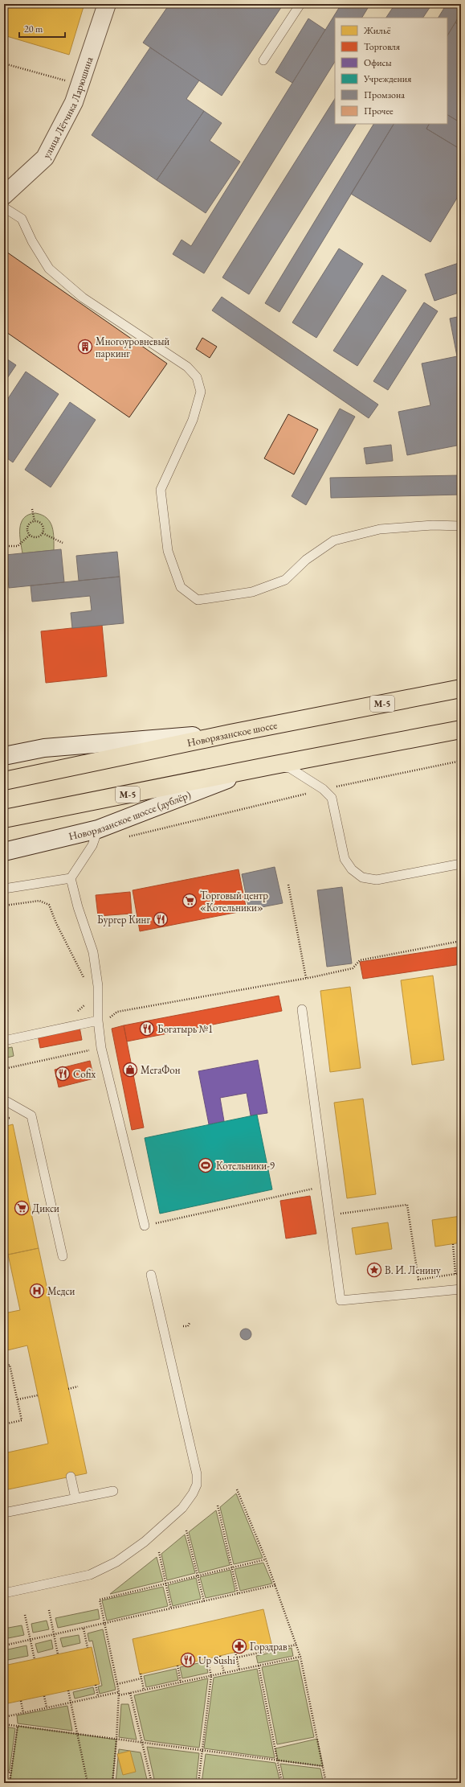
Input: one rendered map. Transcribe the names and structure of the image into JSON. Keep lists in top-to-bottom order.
{
  "streets": {
    "highway": ["М-5", "Новорязанское шоссе"],
    "main road": ["улица Лётчика Ларюшина", "Новорязанское шоссе (дублёр)"]
  },
  "crossings": [
    ["М-5", "Новорязанское шоссе (дублёр)"]
  ],
  "places": {
    "building": ["Многоуровневый паркинг"],
    "supermarket": ["Торговый центр «Котельники»", "Дикси"],
    "restaurant": [
      "Бургер Кинг",
      "Богатырь №1",
      "Cofix",
      "Up Sushi"
    ],
    "shop": ["МегаФон"],
    "sports": ["Котельники-9"],
    "place": ["В. И. Ленину"],
    "hospital": ["Медси"],
    "pharmacy": ["Горздрав"]
  },
  "legend": [
    "Жильё",
    "Торговля",
    "Офисы",
    "Учреждения",
    "Промзона",
    "Прочее"
  ],
  "scale_bar": "20 m"
}
